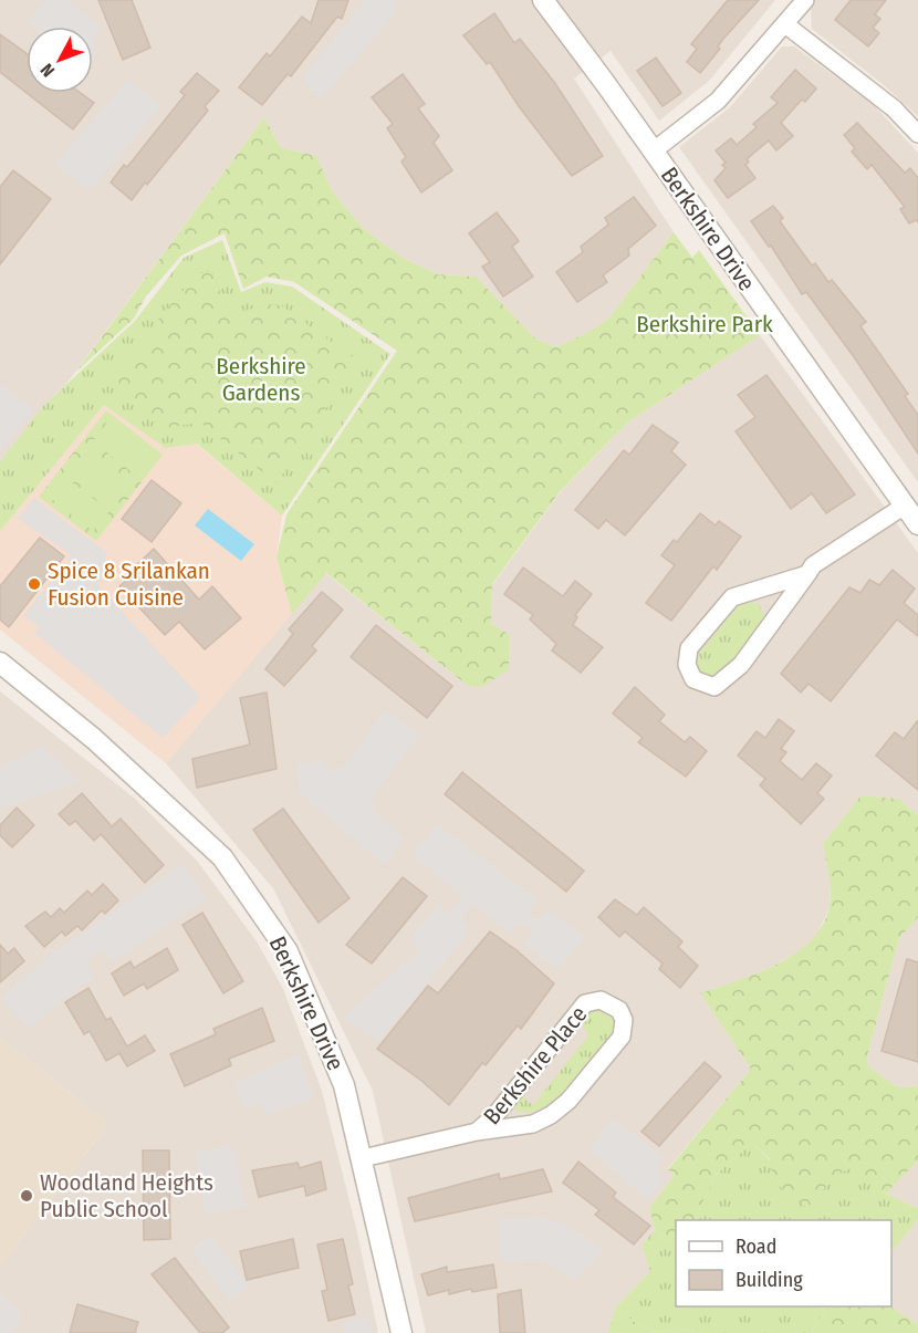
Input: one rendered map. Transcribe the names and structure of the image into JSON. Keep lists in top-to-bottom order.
{
  "streets": {
    "street": ["Berkshire Drive", "Berkshire Place"]
  },
  "crossings": [
    ["Berkshire Drive", "Berkshire Place"]
  ],
  "parks": ["Berkshire Park", "Berkshire Gardens"],
  "places": ["Spice 8 Srilankan Fusion Cuisine", "Woodland Heights Public School"],
  "legend": ["Road", "Building"],
  "north": "bottom left"
}
